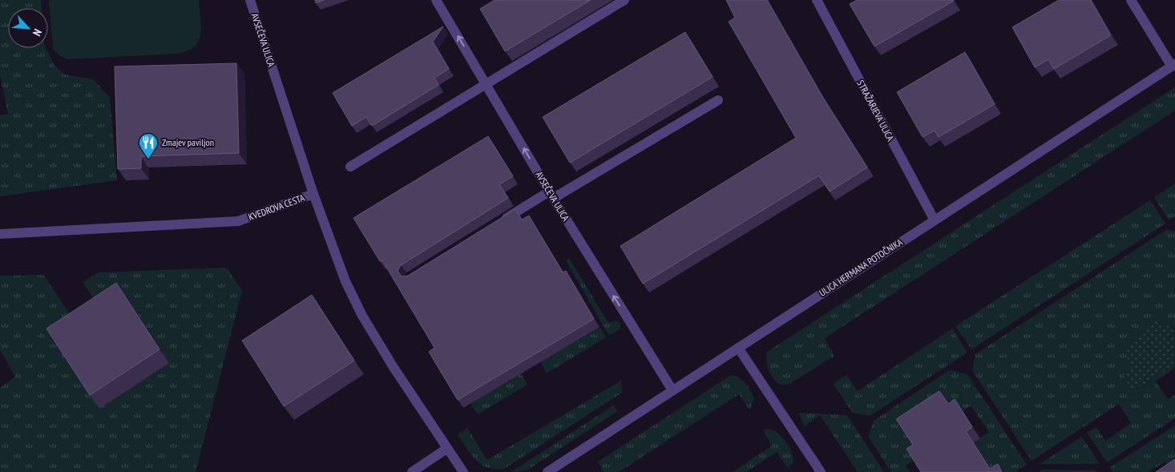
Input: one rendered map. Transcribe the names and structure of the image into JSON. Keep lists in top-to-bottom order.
{
  "streets": {
    "street": [
      "AVSEČEVA ULICA",
      "STRAŽARJEVA ULICA",
      "KVEDROVA CESTA",
      "ULICA HERMANA POTOČNIKA"
    ]
  },
  "crossings": [
    ["AVSEČEVA ULICA", "KVEDROVA CESTA"],
    ["AVSEČEVA ULICA", "ULICA HERMANA POTOČNIKA"],
    ["STRAŽARJEVA ULICA", "ULICA HERMANA POTOČNIKA"]
  ],
  "one_way": ["AVSEČEVA ULICA"],
  "places": {
    "restaurant": ["Zmajev paviljon"]
  },
  "north": "bottom right"
}
